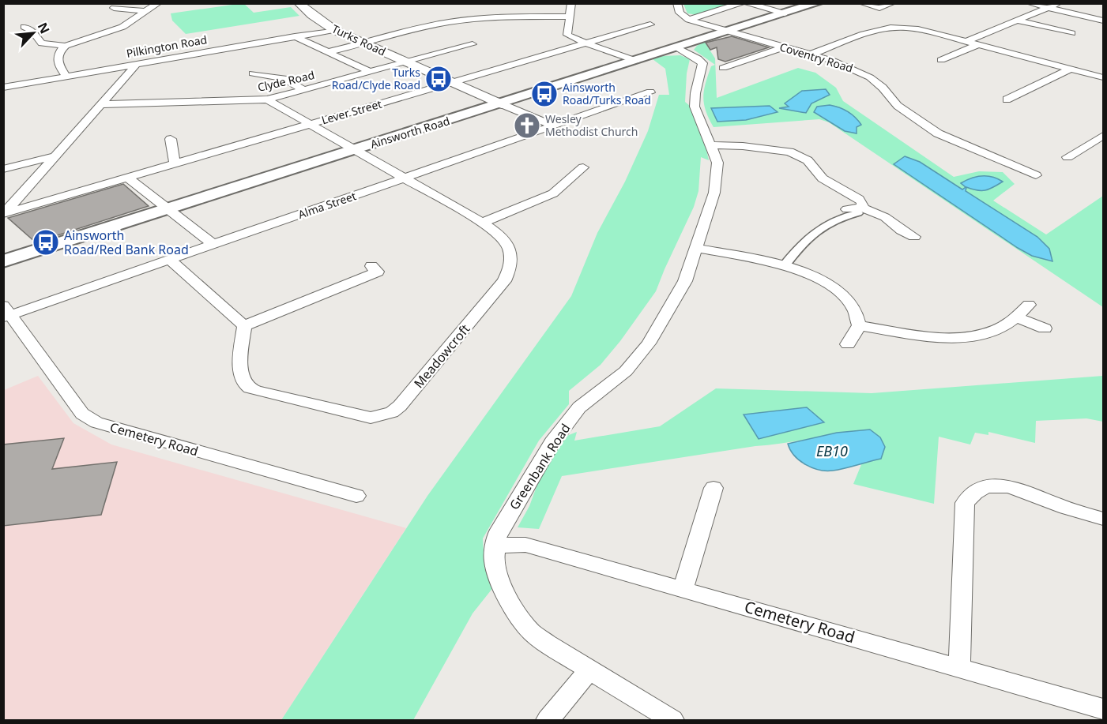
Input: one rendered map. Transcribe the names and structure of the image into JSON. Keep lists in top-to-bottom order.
{
  "streets": {
    "main road": ["Ainsworth Road"],
    "street": [
      "Turks Road",
      "Pilkington Road",
      "Coventry Road",
      "Clyde Road",
      "Lever Street",
      "Alma Street",
      "Meadowcroft",
      "Cemetery Road",
      "Greenbank Road"
    ]
  },
  "crossings": [
    ["Turks Road", "Pilkington Road"],
    ["Turks Road", "Clyde Road"],
    ["Turks Road", "Lever Street"],
    ["Turks Road", "Ainsworth Road"],
    ["Coventry Road", "Ainsworth Road"],
    ["Clyde Road", "Meadowcroft"],
    ["Lever Street", "Meadowcroft"],
    ["Ainsworth Road", "Meadowcroft"],
    ["Ainsworth Road", "Greenbank Road"],
    ["Alma Street", "Meadowcroft"],
    ["Alma Street", "Cemetery Road"],
    ["Cemetery Road", "Greenbank Road"]
  ],
  "water": ["EB10"],
  "places": {
    "bus stop": ["Turks Road/Clyde Road", "Ainsworth Road/Turks Road", "Ainsworth Road/Red Bank Road"],
    "church": ["Wesley Methodist Church"]
  },
  "north": "top right"
}
